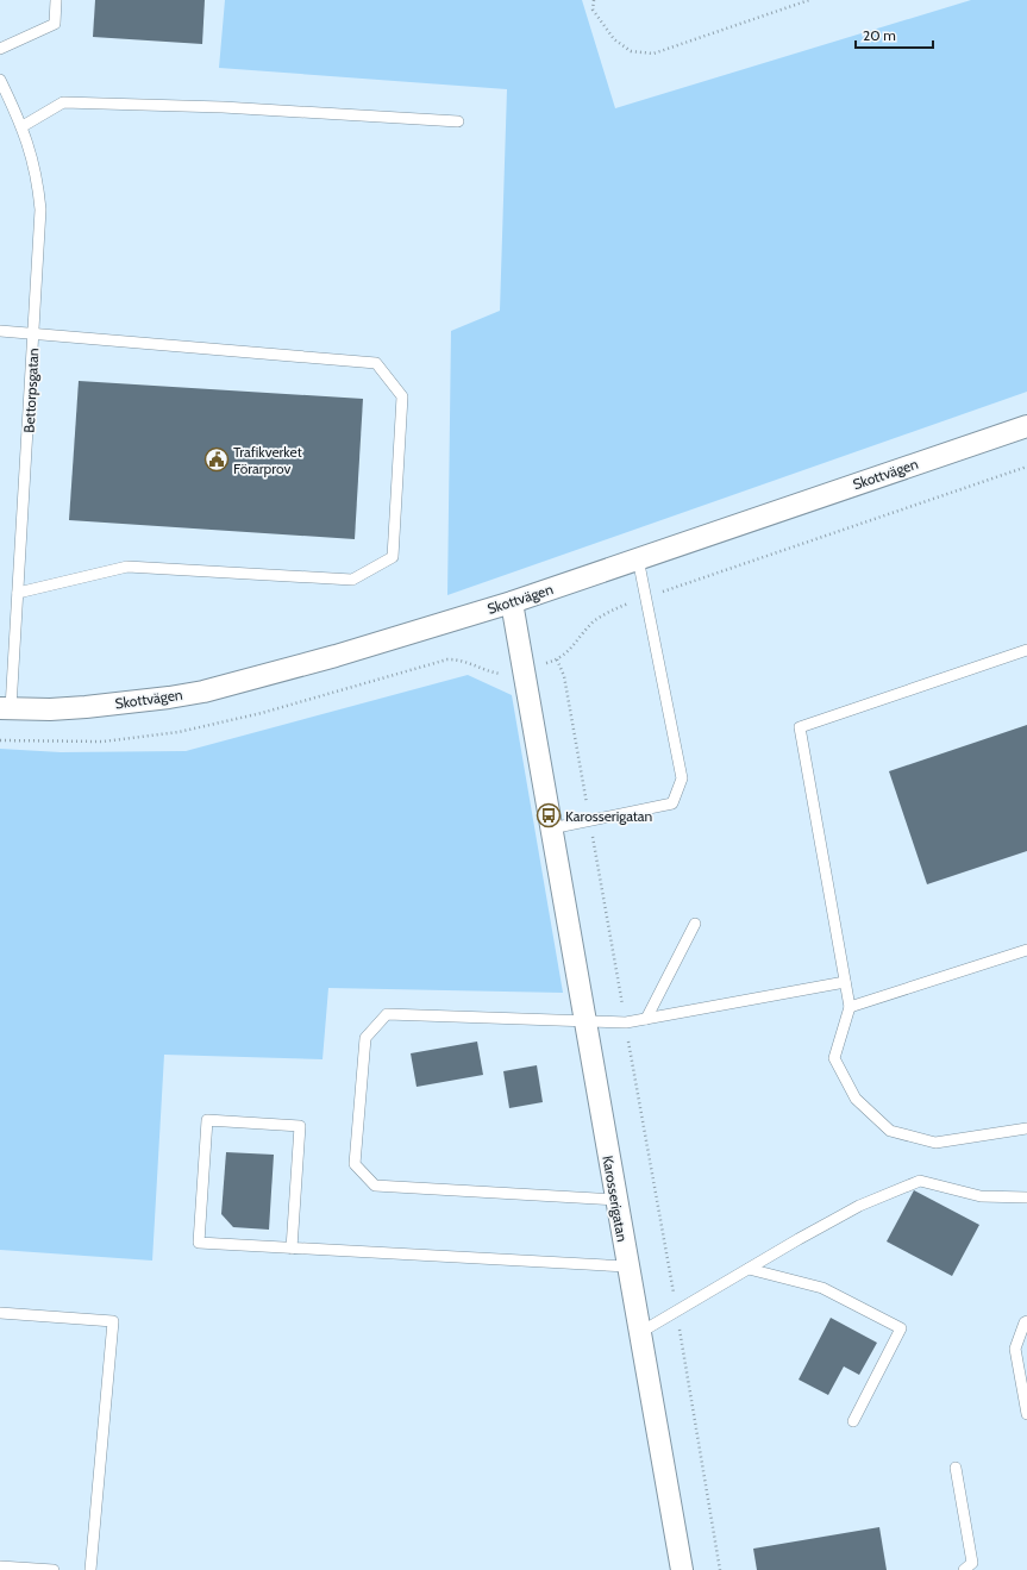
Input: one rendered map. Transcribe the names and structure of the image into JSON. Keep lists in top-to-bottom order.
{
  "streets": {
    "street": ["Skottvägen", "Karosserigatan"],
    "lane": ["Bettorpsgatan"]
  },
  "crossings": [
    ["Bettorpsgatan", "Skottvägen"],
    ["Skottvägen", "Karosserigatan"]
  ],
  "places": {
    "public building": ["Trafikverket Förarprov"],
    "bus stop": ["Karosserigatan"]
  },
  "scale_bar": "20 m"
}
